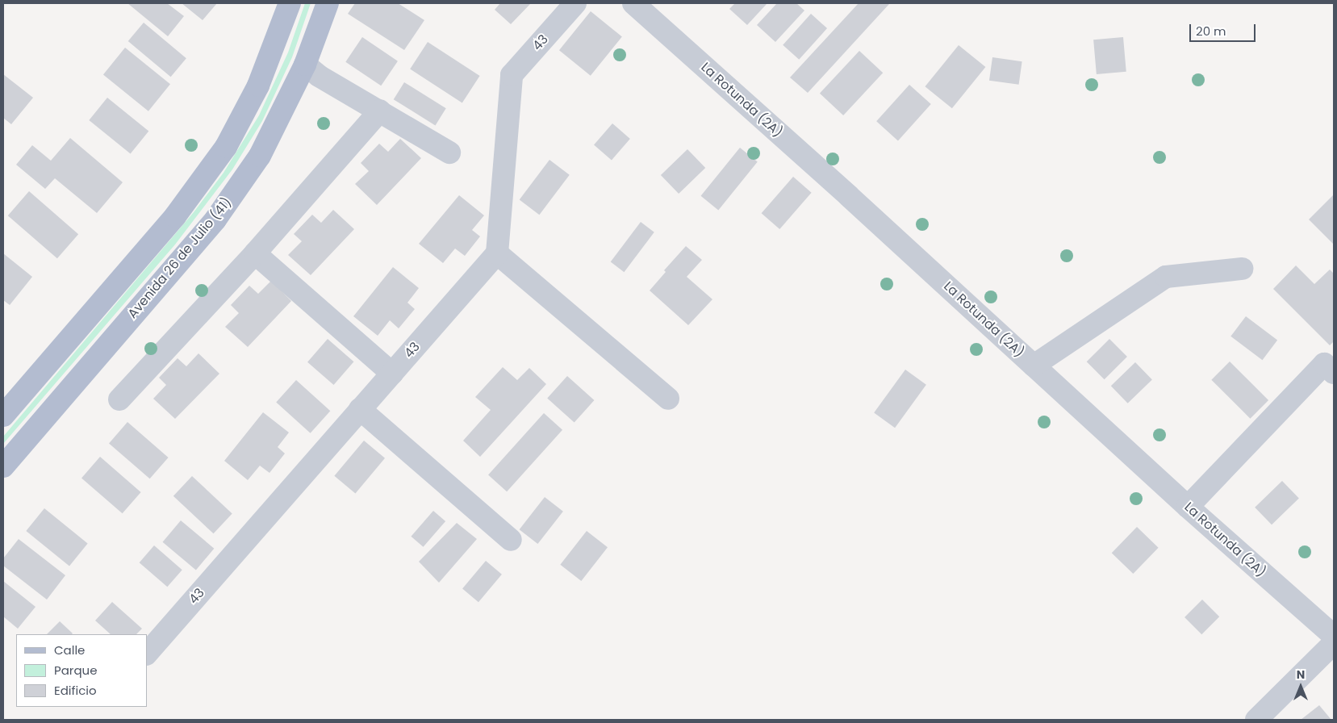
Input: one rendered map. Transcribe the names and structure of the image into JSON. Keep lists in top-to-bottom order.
{
  "streets": {
    "main road": ["Avenida 26 de Julio (41)"],
    "street": ["43", "La Rotunda (2A)"]
  },
  "legend": ["Calle", "Parque", "Edificio"],
  "scale_bar": "20 m",
  "north": "top"
}
